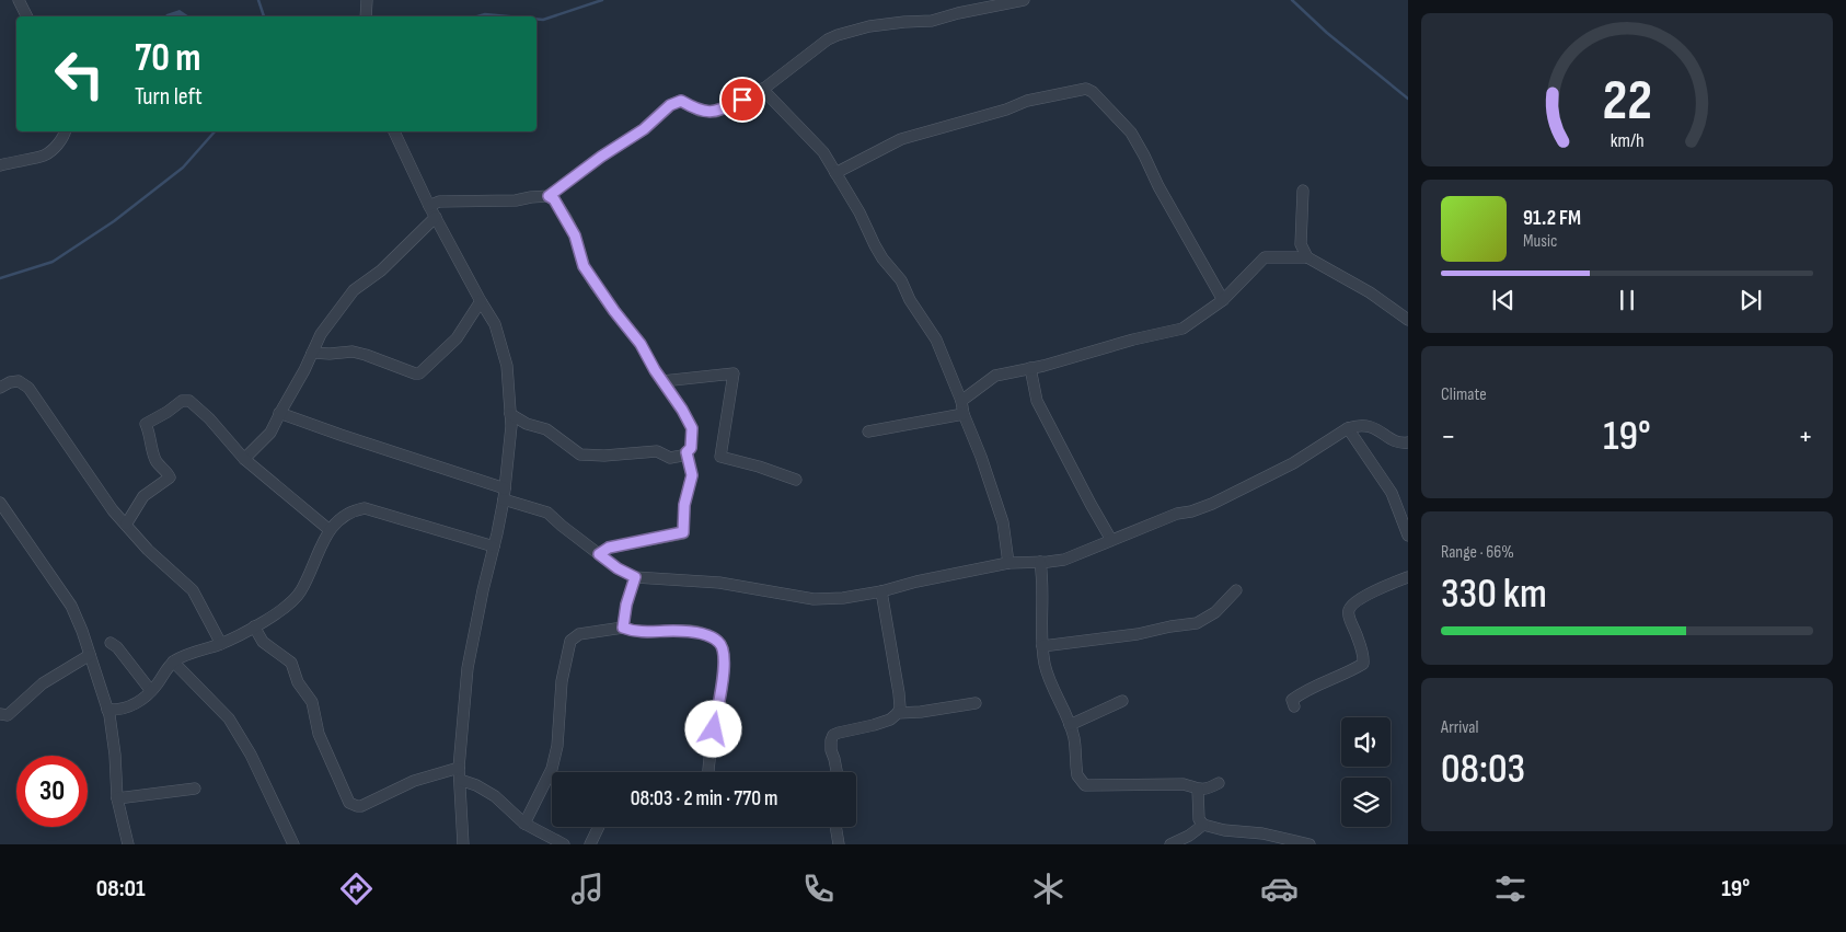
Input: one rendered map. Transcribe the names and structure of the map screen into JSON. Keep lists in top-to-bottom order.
{
  "page": {
    "turn": ["70 m", "Turn left"],
    "song": ["91.2 FM", "Music"],
    "tile": [
      "Climate",
      ["Range · 66%", "330 km"],
      ["Arrival", "08:03"]
    ],
    "heat": ["−", "19°", "+"],
    "limit": "30",
    "trip": "08:03 · 2 min · 770 m",
    "tabs": ["08:01", "19°"],
    "gauge": ["22", "km/h"]
  }
}
